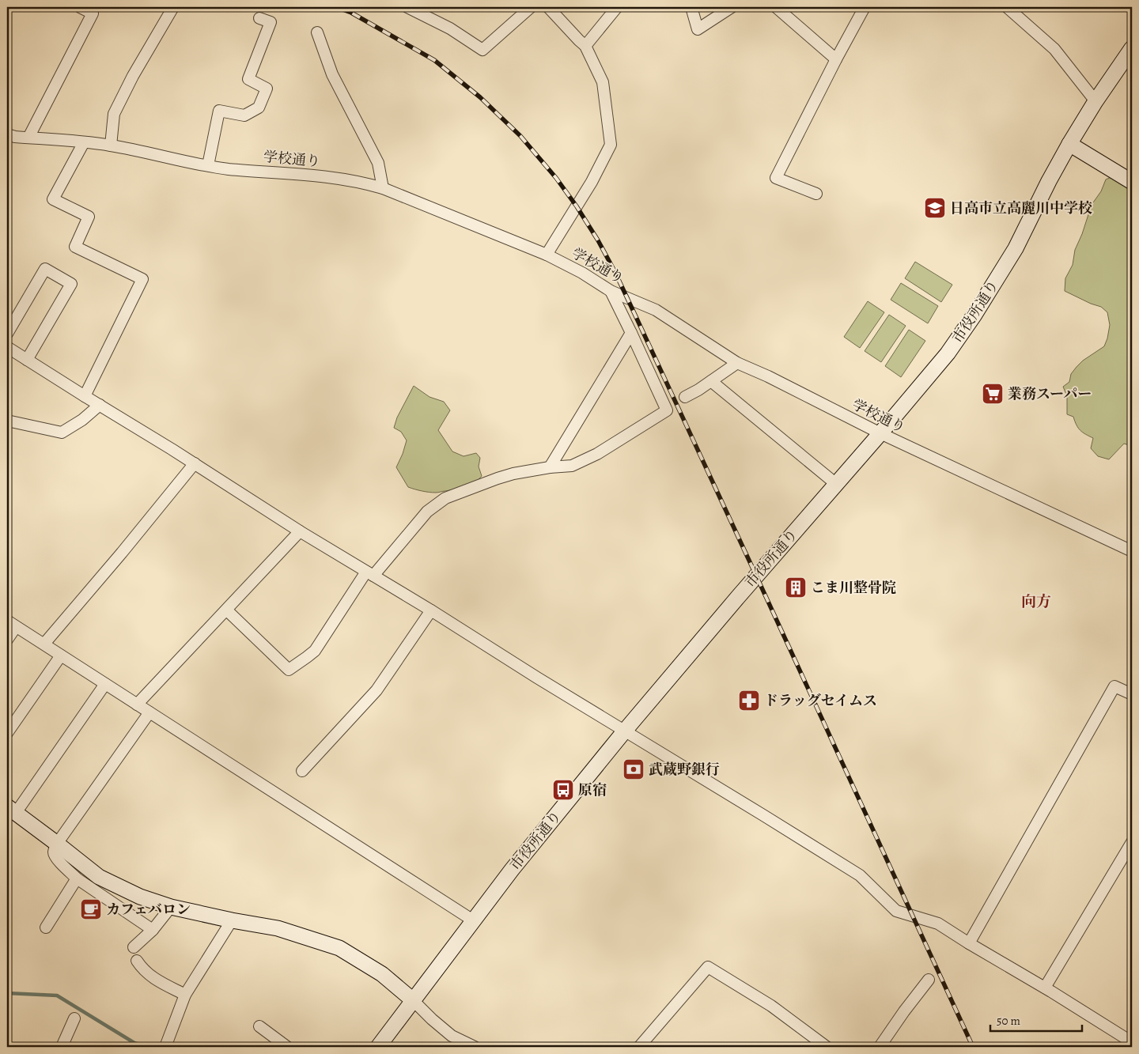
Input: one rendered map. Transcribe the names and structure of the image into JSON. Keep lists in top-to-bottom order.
{
  "streets": {
    "street": ["学校通り", "市役所通り"]
  },
  "crossings": [
    ["学校通り", "市役所通り"]
  ],
  "districts": ["向方"],
  "places": {
    "school or university": ["日高市立高麗川中学校"],
    "supermarket": ["業務スーパー"],
    "building": ["こま川整骨院"],
    "pharmacy": ["ドラッグセイムス"],
    "bank": ["武蔵野銀行"],
    "bus stop": ["原宿"],
    "cafe": ["カフェバロン"]
  },
  "scale_bar": "50 m"
}
